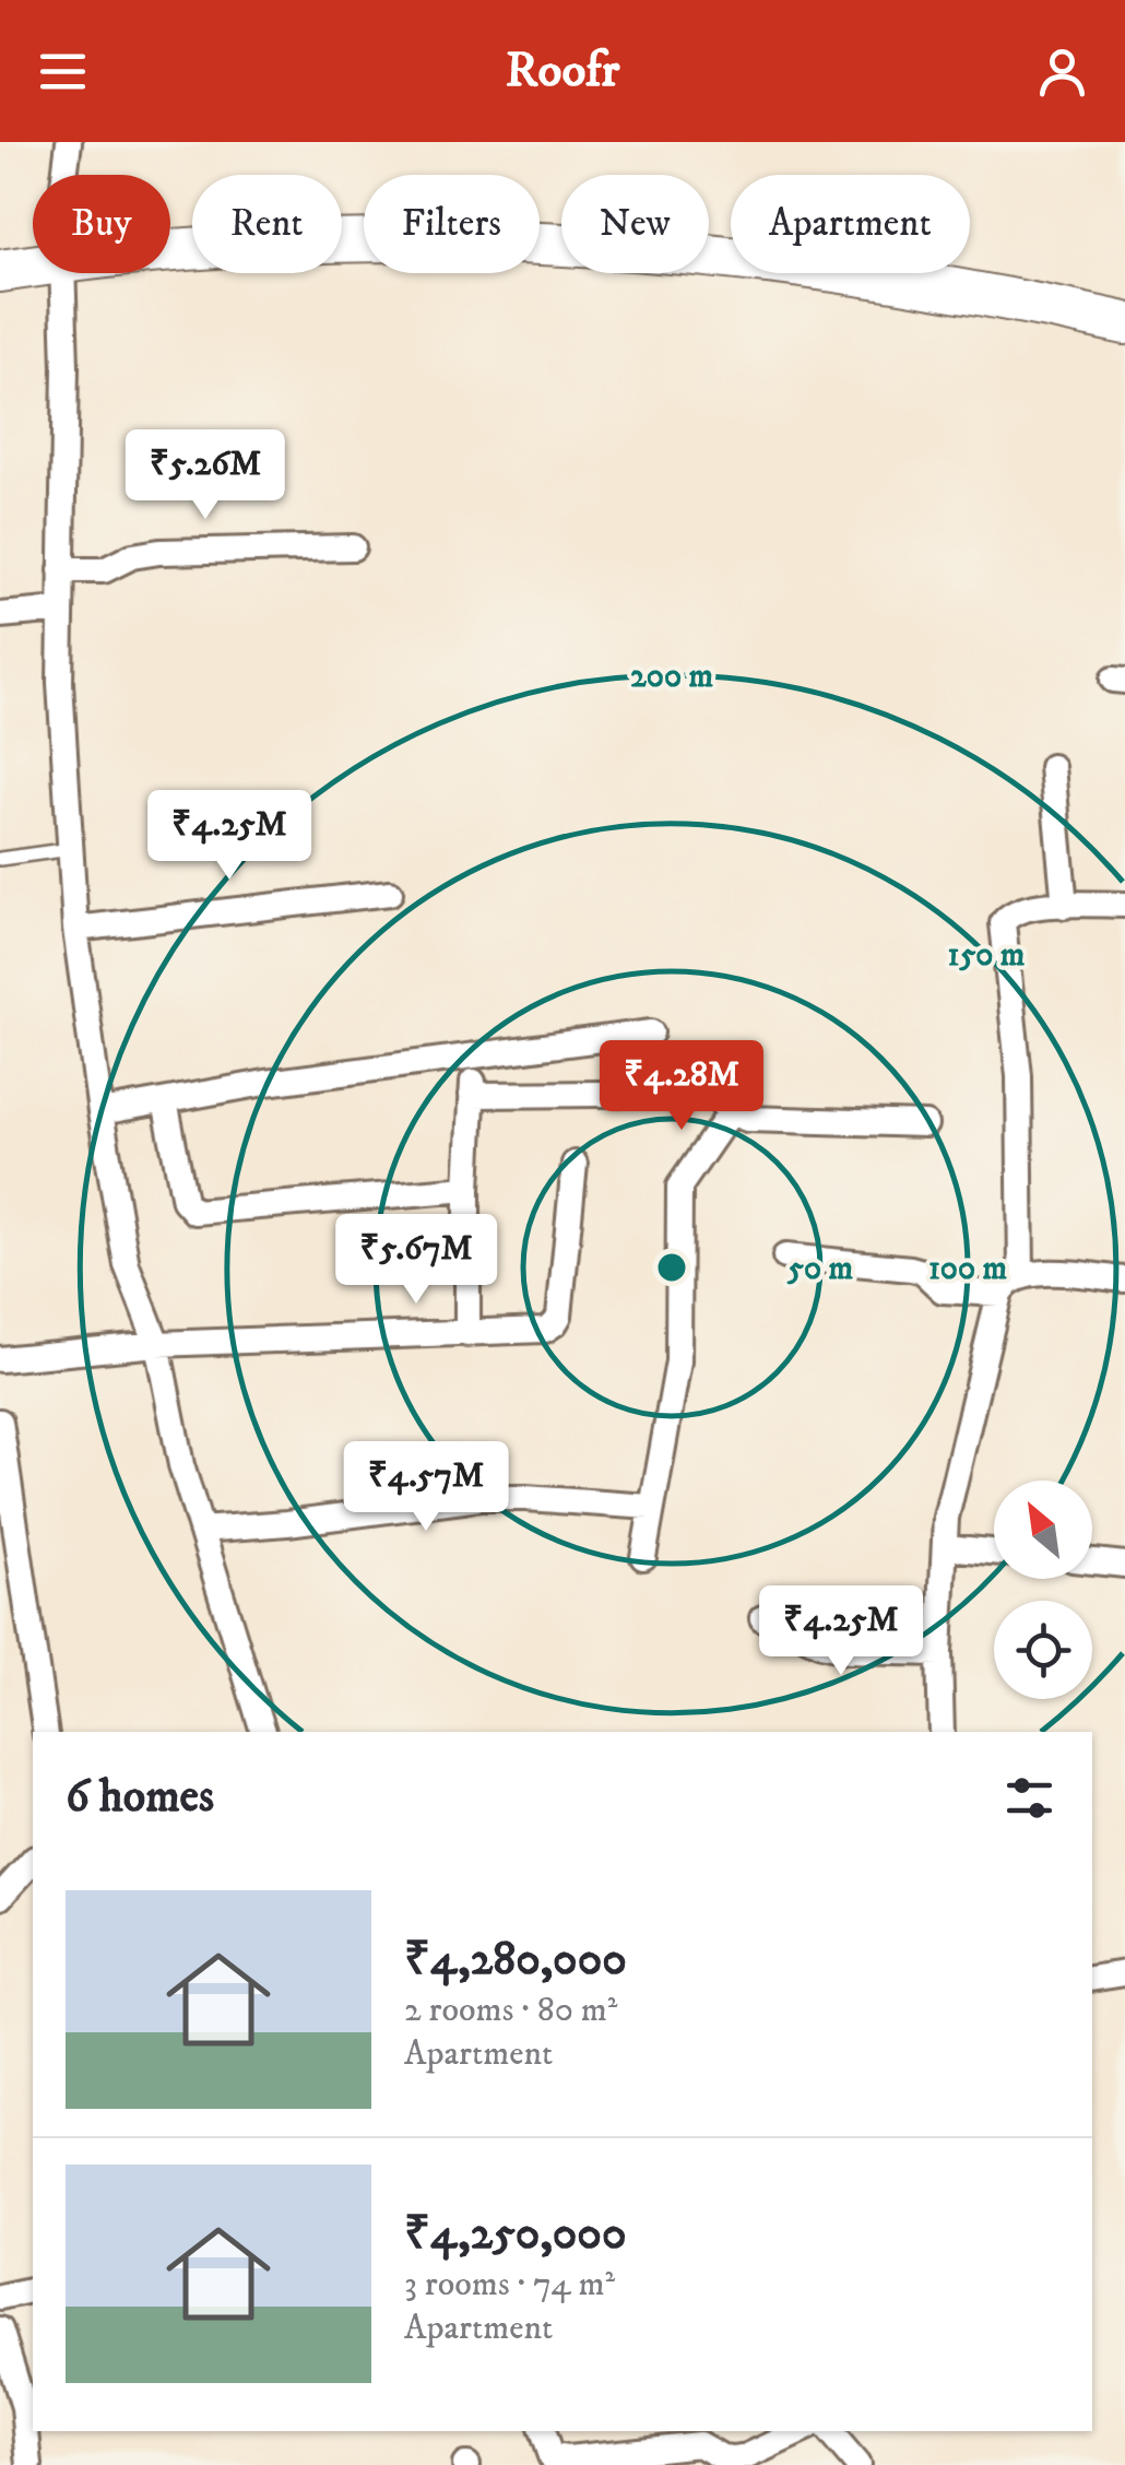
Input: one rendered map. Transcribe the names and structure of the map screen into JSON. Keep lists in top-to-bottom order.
{
  "north": "top left",
  "page": {
    "header": "Roofr",
    "chip": [
      "Buy",
      "Rent",
      "Filters",
      "New",
      "Apartment"
    ],
    "price": [
      "₹5.26M",
      "₹4.25M",
      "₹4.28M",
      "₹5.67M",
      "₹4.57M",
      "₹4.25M"
    ],
    "heading": "6 homes",
    "list": [
      {
        "name": "₹4,280,000",
        "note": "2 rooms · 80 m² · Apartment"
      },
      {
        "name": "₹4,250,000",
        "note": "3 rooms · 74 m² · Apartment"
      }
    ]
  },
  "rings": [
    "200 m",
    "150 m",
    "50 m",
    "100 m"
  ]
}
